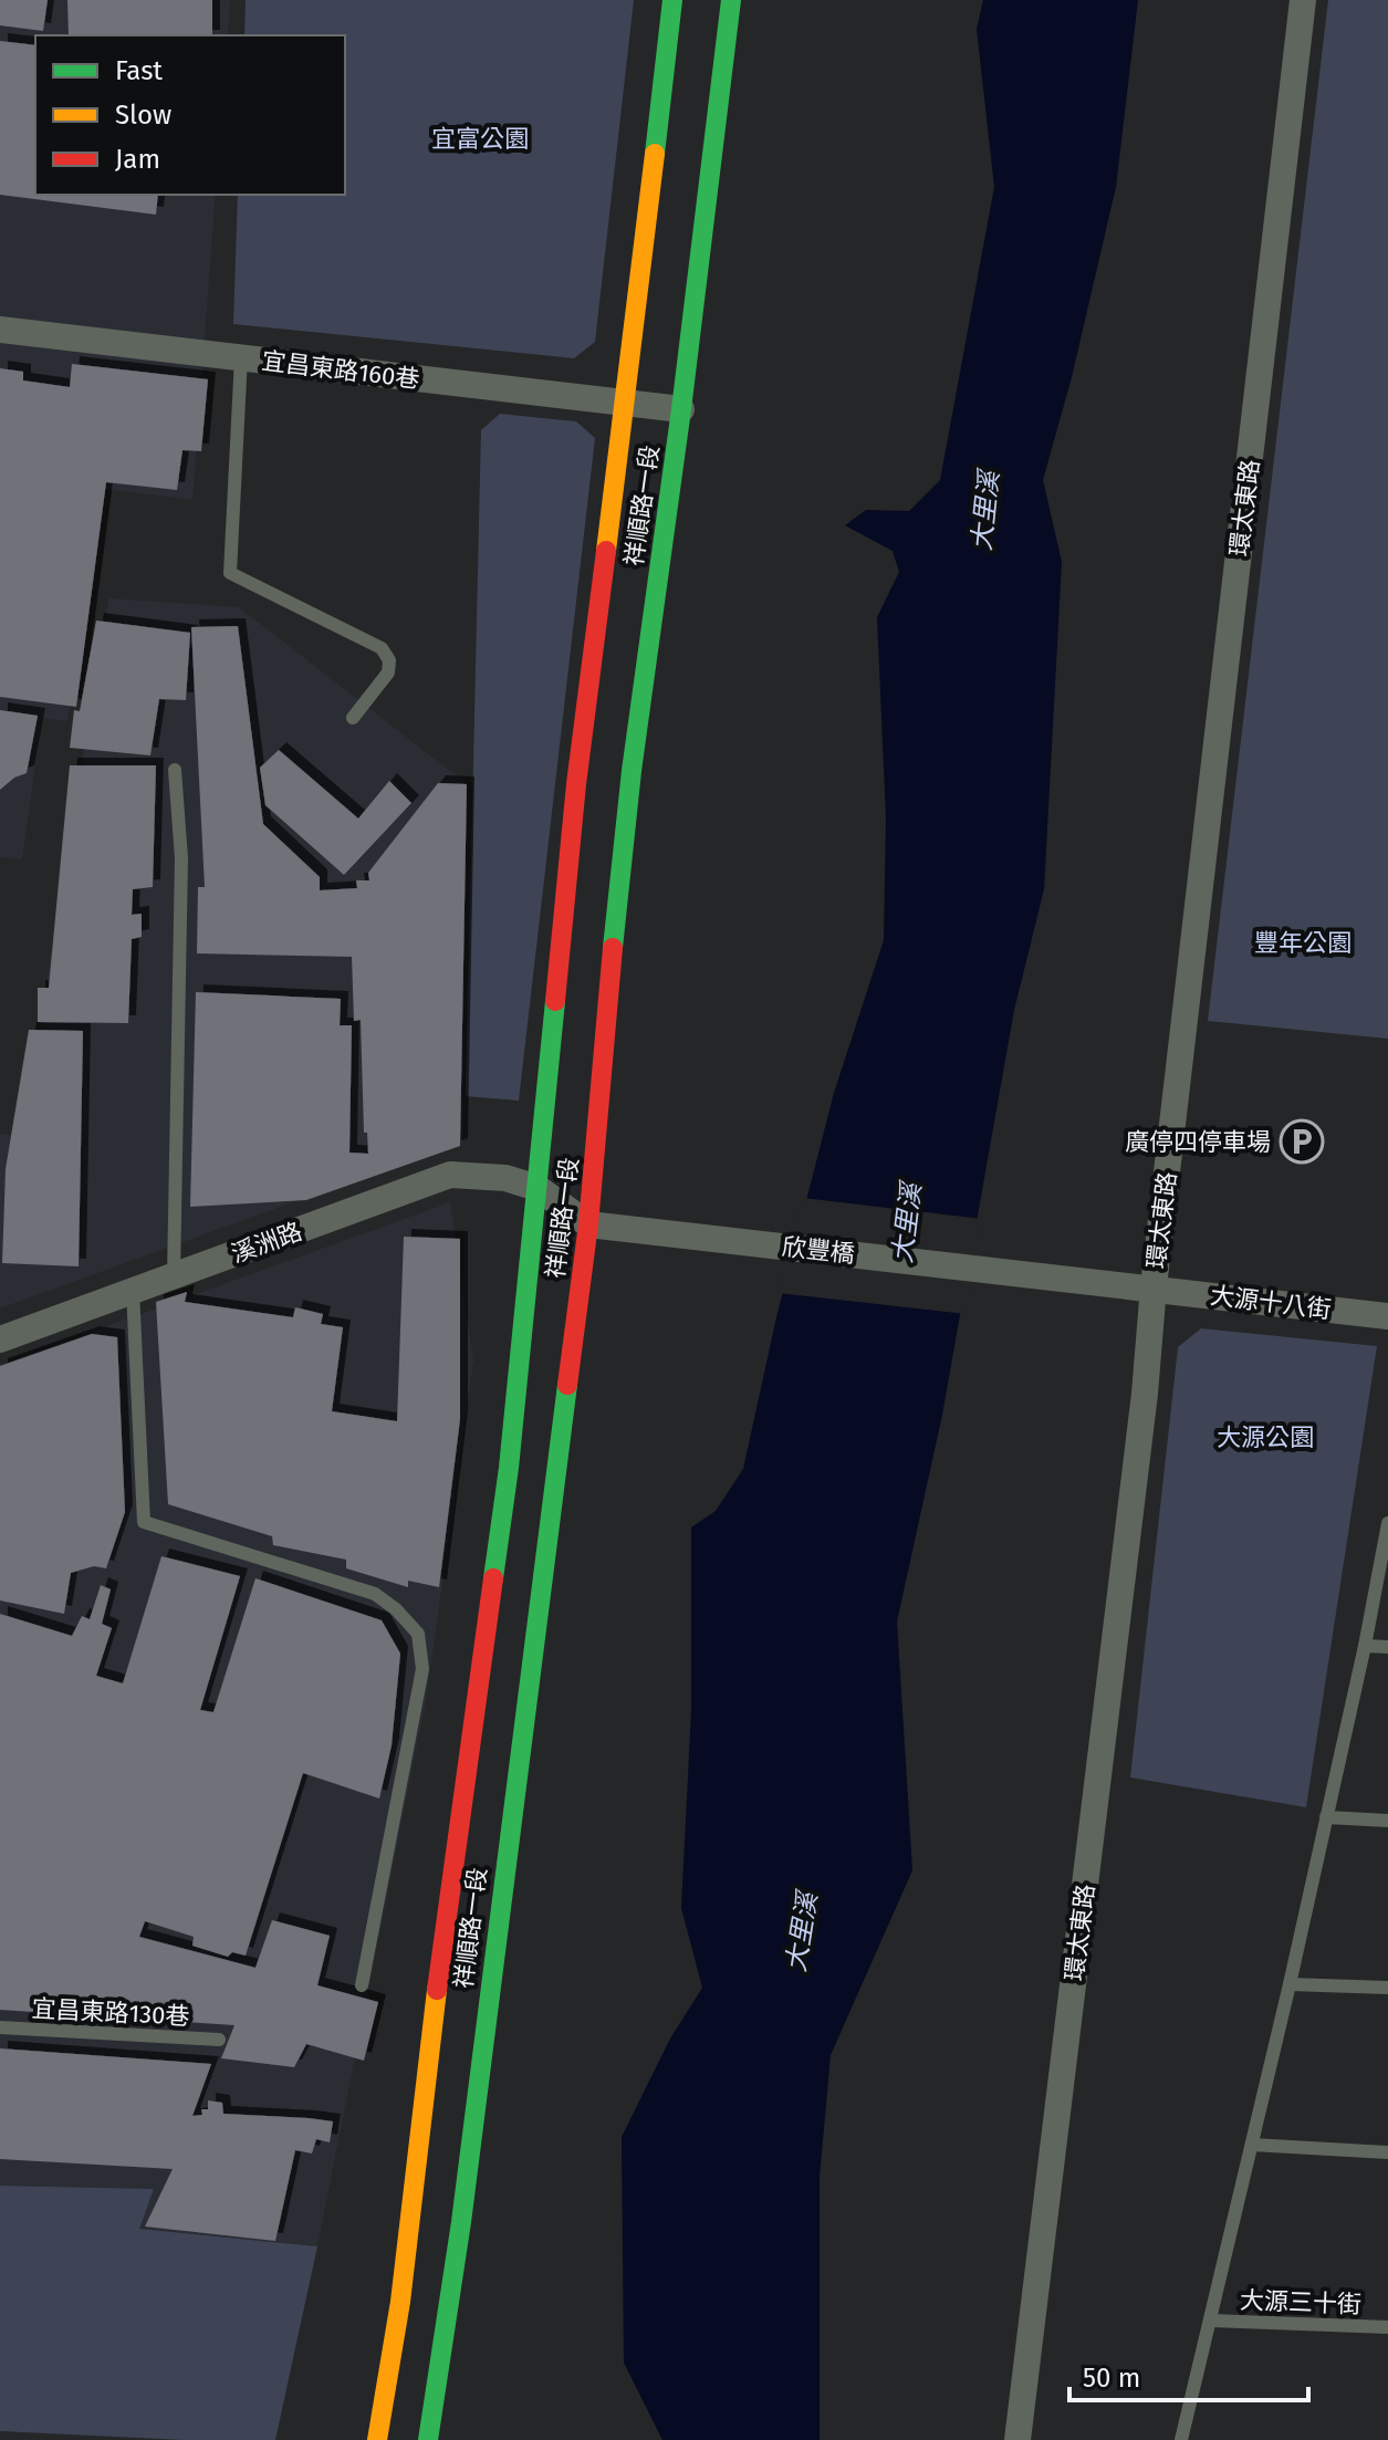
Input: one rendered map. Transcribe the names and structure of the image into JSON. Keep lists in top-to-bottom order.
{
  "streets": {
    "street": [
      "宜昌東路160巷",
      "祥順路一段",
      "環太東路",
      "溪洲路",
      "欣豐橋",
      "大源十八街"
    ],
    "lane": ["宜昌東路130巷", "大源三十街"]
  },
  "crossings": [
    ["宜昌東路160巷", "祥順路一段"],
    ["祥順路一段", "溪洲路"],
    ["祥順路一段", "欣豐橋"],
    ["環太東路", "欣豐橋"],
    ["環太東路", "大源十八街"],
    ["欣豐橋", "大源十八街"]
  ],
  "water": ["大里溪"],
  "parks": ["宜富公園", "豐年公園", "大源公園"],
  "places": {
    "parking": ["廣停四停車場"]
  },
  "legend": ["Fast", "Slow", "Jam"],
  "scale_bar": "50 m"
}
